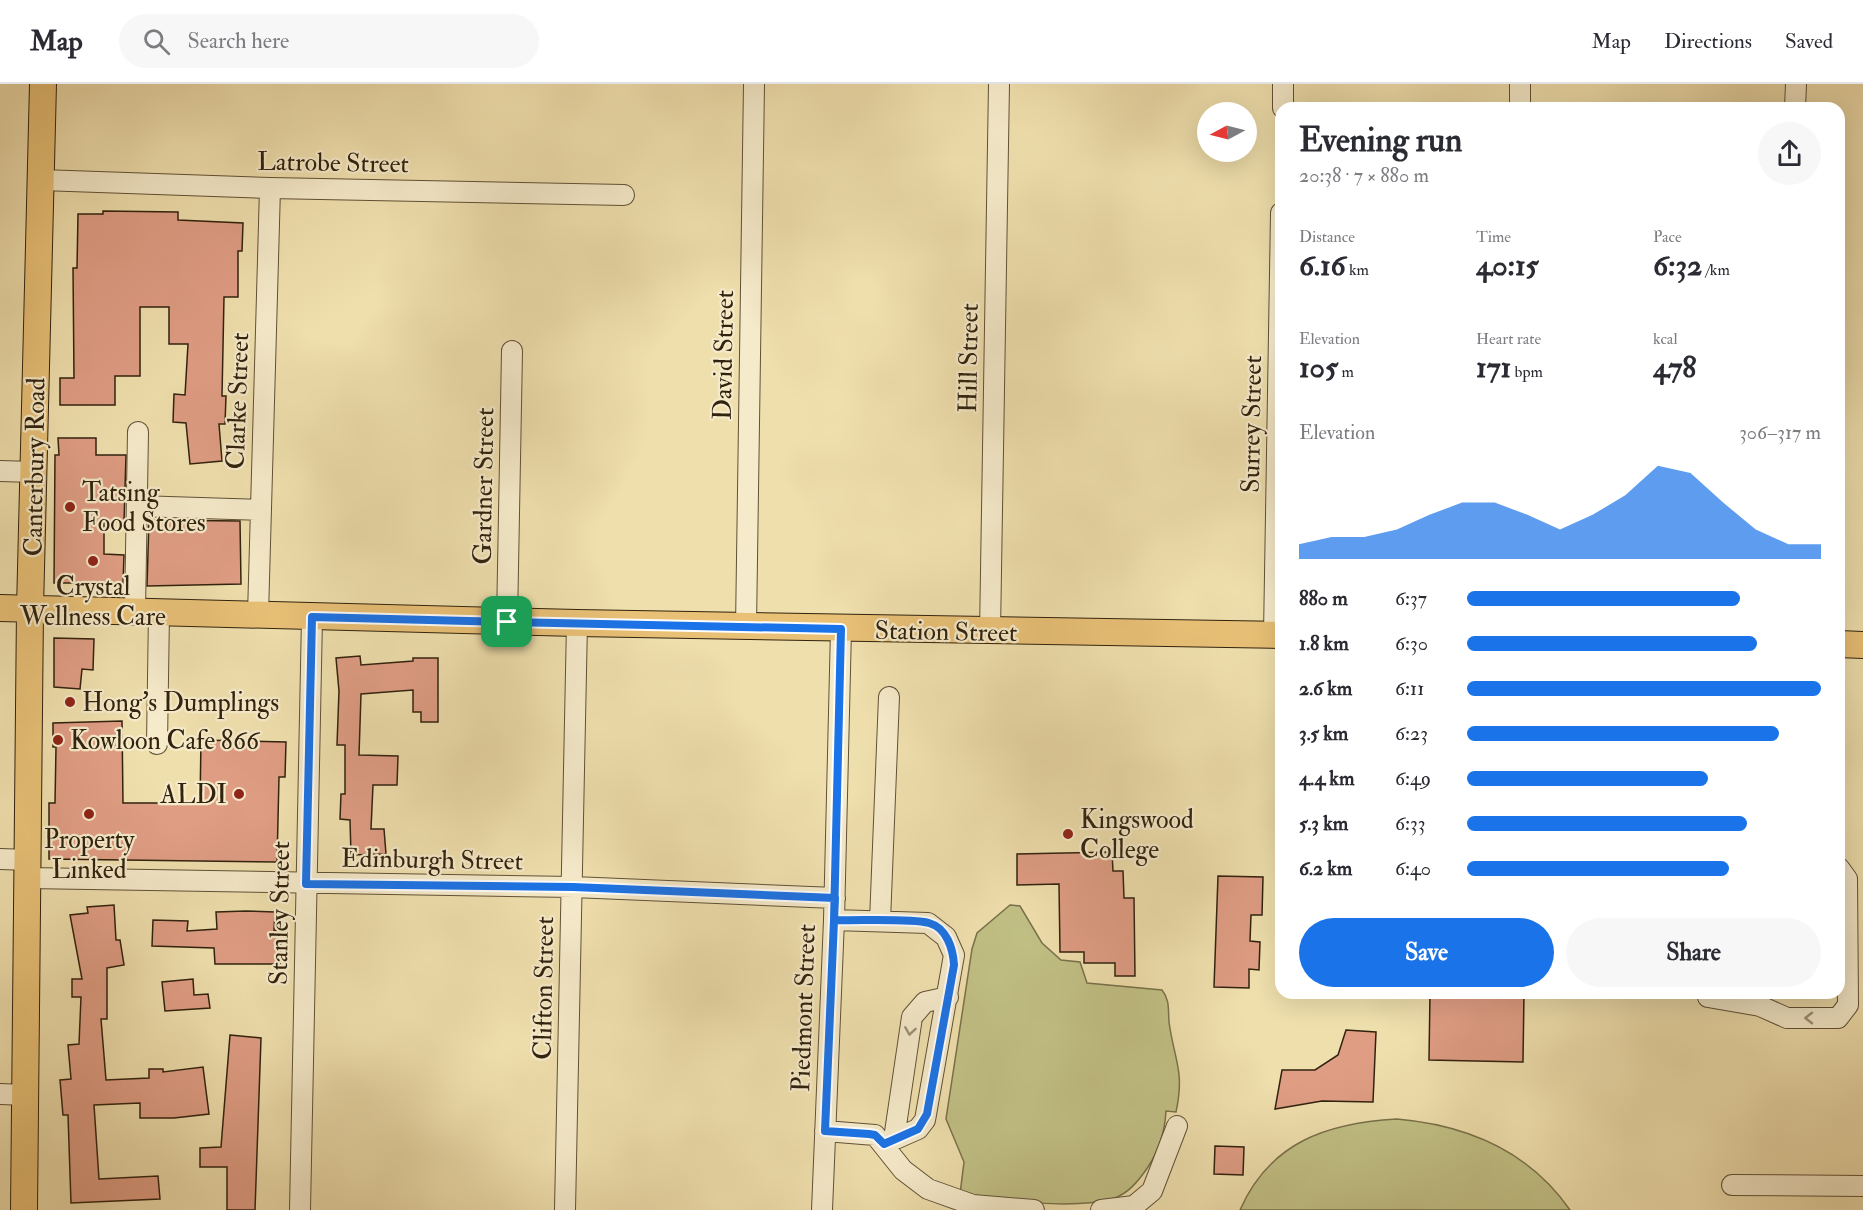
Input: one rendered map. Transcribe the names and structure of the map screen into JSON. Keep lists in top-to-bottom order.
{
  "streets": {
    "main road": ["Canterbury Road", "Station Street"],
    "street": [
      "Latrobe Street",
      "David Street",
      "Hill Street",
      "Clarke Street",
      "Gardner Street",
      "Edinburgh Street",
      "Stanley Street",
      "Clifton Street",
      "Piedmont Street"
    ]
  },
  "crossings": [
    ["Latrobe Street", "Clarke Street"],
    ["Latrobe Street", "Canterbury Road"],
    ["David Street", "Station Street"],
    ["Hill Street", "Station Street"],
    ["Clarke Street", "Station Street"],
    ["Canterbury Road", "Station Street"],
    ["Canterbury Road", "Edinburgh Street"],
    ["Gardner Street", "Station Street"],
    ["Station Street", "Stanley Street"],
    ["Station Street", "Clifton Street"],
    ["Station Street", "Piedmont Street"],
    ["Edinburgh Street", "Stanley Street"],
    ["Edinburgh Street", "Clifton Street"],
    ["Edinburgh Street", "Piedmont Street"]
  ],
  "places": [
    "Tatsing Food Stores",
    "Crystal Wellness Care",
    "Hong's Dumplings",
    "Kowloon Cafe 866",
    "ALDI",
    "Property Linked",
    "Kingswood College"
  ],
  "north": "left",
  "page": {
    "header": "Map",
    "search": "Search here",
    "nav": ["Map", "Directions", "Saved"],
    "heading": ["Evening run", "20:38 · 7 × 880 m"],
    "stats": [
      ["Distance", "6.16 km"],
      ["Time", "40:15"],
      ["Pace", "6:32 /km"],
      ["Elevation", "105 m"],
      ["Heart rate", "171 bpm"],
      ["kcal", "478"]
    ],
    "chart": ["Elevation", "306–317 m"],
    "list": [
      {
        "name": "880 m",
        "note": "6:37"
      },
      {
        "name": "1.8 km",
        "note": "6:30"
      },
      {
        "name": "2.6 km",
        "note": "6:11"
      },
      {
        "name": "3.5 km",
        "note": "6:23"
      },
      {
        "name": "4.4 km",
        "note": "6:49"
      },
      {
        "name": "5.3 km",
        "note": "6:33"
      },
      {
        "name": "6.2 km",
        "note": "6:40"
      }
    ],
    "buttons": ["Save", "Share"]
  }
}
